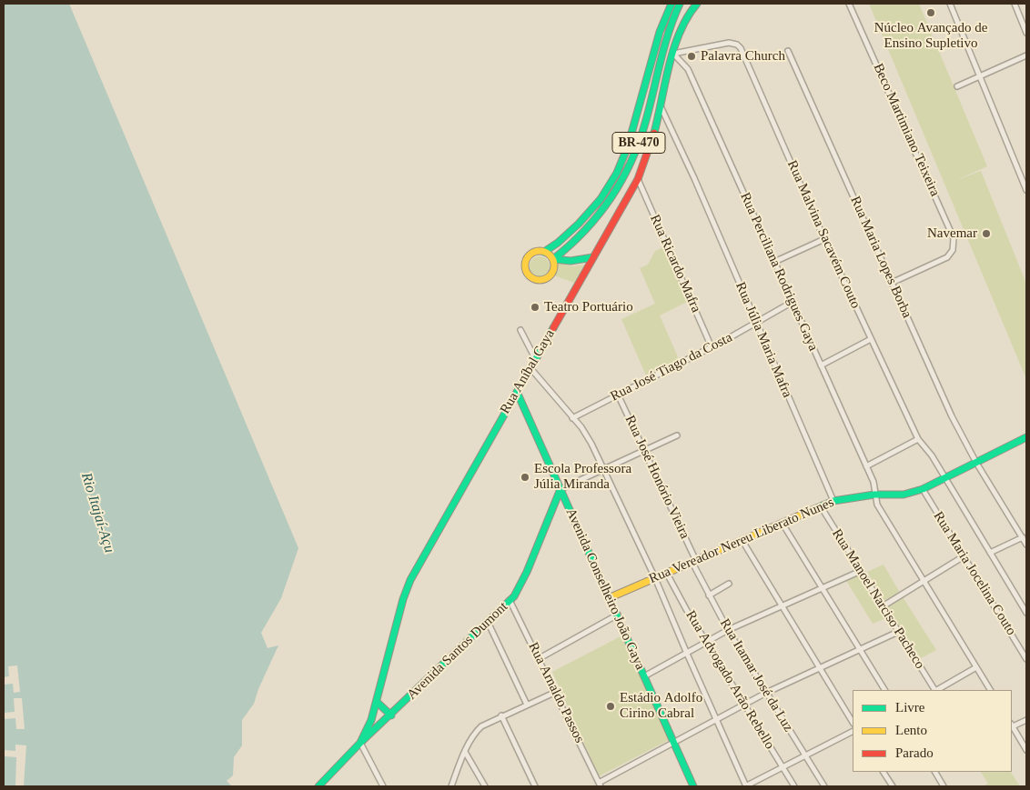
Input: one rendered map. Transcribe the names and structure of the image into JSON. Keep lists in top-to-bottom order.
{
  "streets": {
    "main road": [
      "BR-470",
      "Rua Aníbal Gaya",
      "Rua Vereador Nereu Liberato Nunes",
      "Avenida Conselheiro João Gaya",
      "Avenida Santos Dumont"
    ],
    "street": [
      "Beco Martimiano Teixeira",
      "Rua Malvina Sacavém Couto",
      "Rua Maria Lopes Borba",
      "Rua Ricardo Mafra",
      "Rua Perciliana Rodrigues Gaya",
      "Rua Júlia Maria Mafra",
      "Rua José Tiago da Costa",
      "Rua José Honório Vieira",
      "Rua Maria Jocelina Couto",
      "Rua Manoel Narciso Pacheco",
      "Rua Itamar José da Luz",
      "Rua Advogado Arão Rebello",
      "Rua Arnaldo Passos"
    ]
  },
  "crossings": [
    ["Beco Martimiano Teixeira", "Rua Maria Lopes Borba"],
    ["Rua Malvina Sacavém Couto", "Rua Perciliana Rodrigues Gaya"],
    ["Rua Malvina Sacavém Couto", "Rua Aníbal Gaya"],
    ["Rua Malvina Sacavém Couto", "Rua Vereador Nereu Liberato Nunes"],
    ["Rua Maria Lopes Borba", "Rua Vereador Nereu Liberato Nunes"],
    ["Rua Ricardo Mafra", "Rua José Tiago da Costa"],
    ["Rua Ricardo Mafra", "Rua Aníbal Gaya"],
    ["Rua Perciliana Rodrigues Gaya", "Rua José Tiago da Costa"],
    ["Rua Perciliana Rodrigues Gaya", "Rua Aníbal Gaya"],
    ["Rua Perciliana Rodrigues Gaya", "Rua Vereador Nereu Liberato Nunes"],
    ["Rua Júlia Maria Mafra", "Rua José Tiago da Costa"],
    ["Rua Júlia Maria Mafra", "Rua Aníbal Gaya"],
    ["Rua Júlia Maria Mafra", "Rua Vereador Nereu Liberato Nunes"],
    ["Rua José Tiago da Costa", "Rua José Honório Vieira"],
    ["Rua Aníbal Gaya", "Avenida Conselheiro João Gaya"],
    ["Rua Aníbal Gaya", "Avenida Santos Dumont"],
    ["Rua José Honório Vieira", "Rua Vereador Nereu Liberato Nunes"],
    ["Rua José Honório Vieira", "Rua Itamar José da Luz"],
    ["Rua Vereador Nereu Liberato Nunes", "Rua Maria Jocelina Couto"],
    ["Rua Vereador Nereu Liberato Nunes", "Avenida Conselheiro João Gaya"],
    ["Rua Vereador Nereu Liberato Nunes", "Rua Manoel Narciso Pacheco"],
    ["Rua Vereador Nereu Liberato Nunes", "Rua Itamar José da Luz"],
    ["Rua Vereador Nereu Liberato Nunes", "Rua Advogado Arão Rebello"],
    ["Avenida Conselheiro João Gaya", "Avenida Santos Dumont"],
    ["Avenida Santos Dumont", "Rua Arnaldo Passos"]
  ],
  "water": ["Rio Itajaí-Açu"],
  "places": [
    "Núcleo Avançado de Ensino Supletivo",
    "Palavra Church",
    "Navemar",
    "Teatro Portuário",
    "Escola Professora Júlia Miranda",
    "Estádio Adolfo Cirino Cabral"
  ],
  "legend": ["Livre", "Lento", "Parado"]
}
